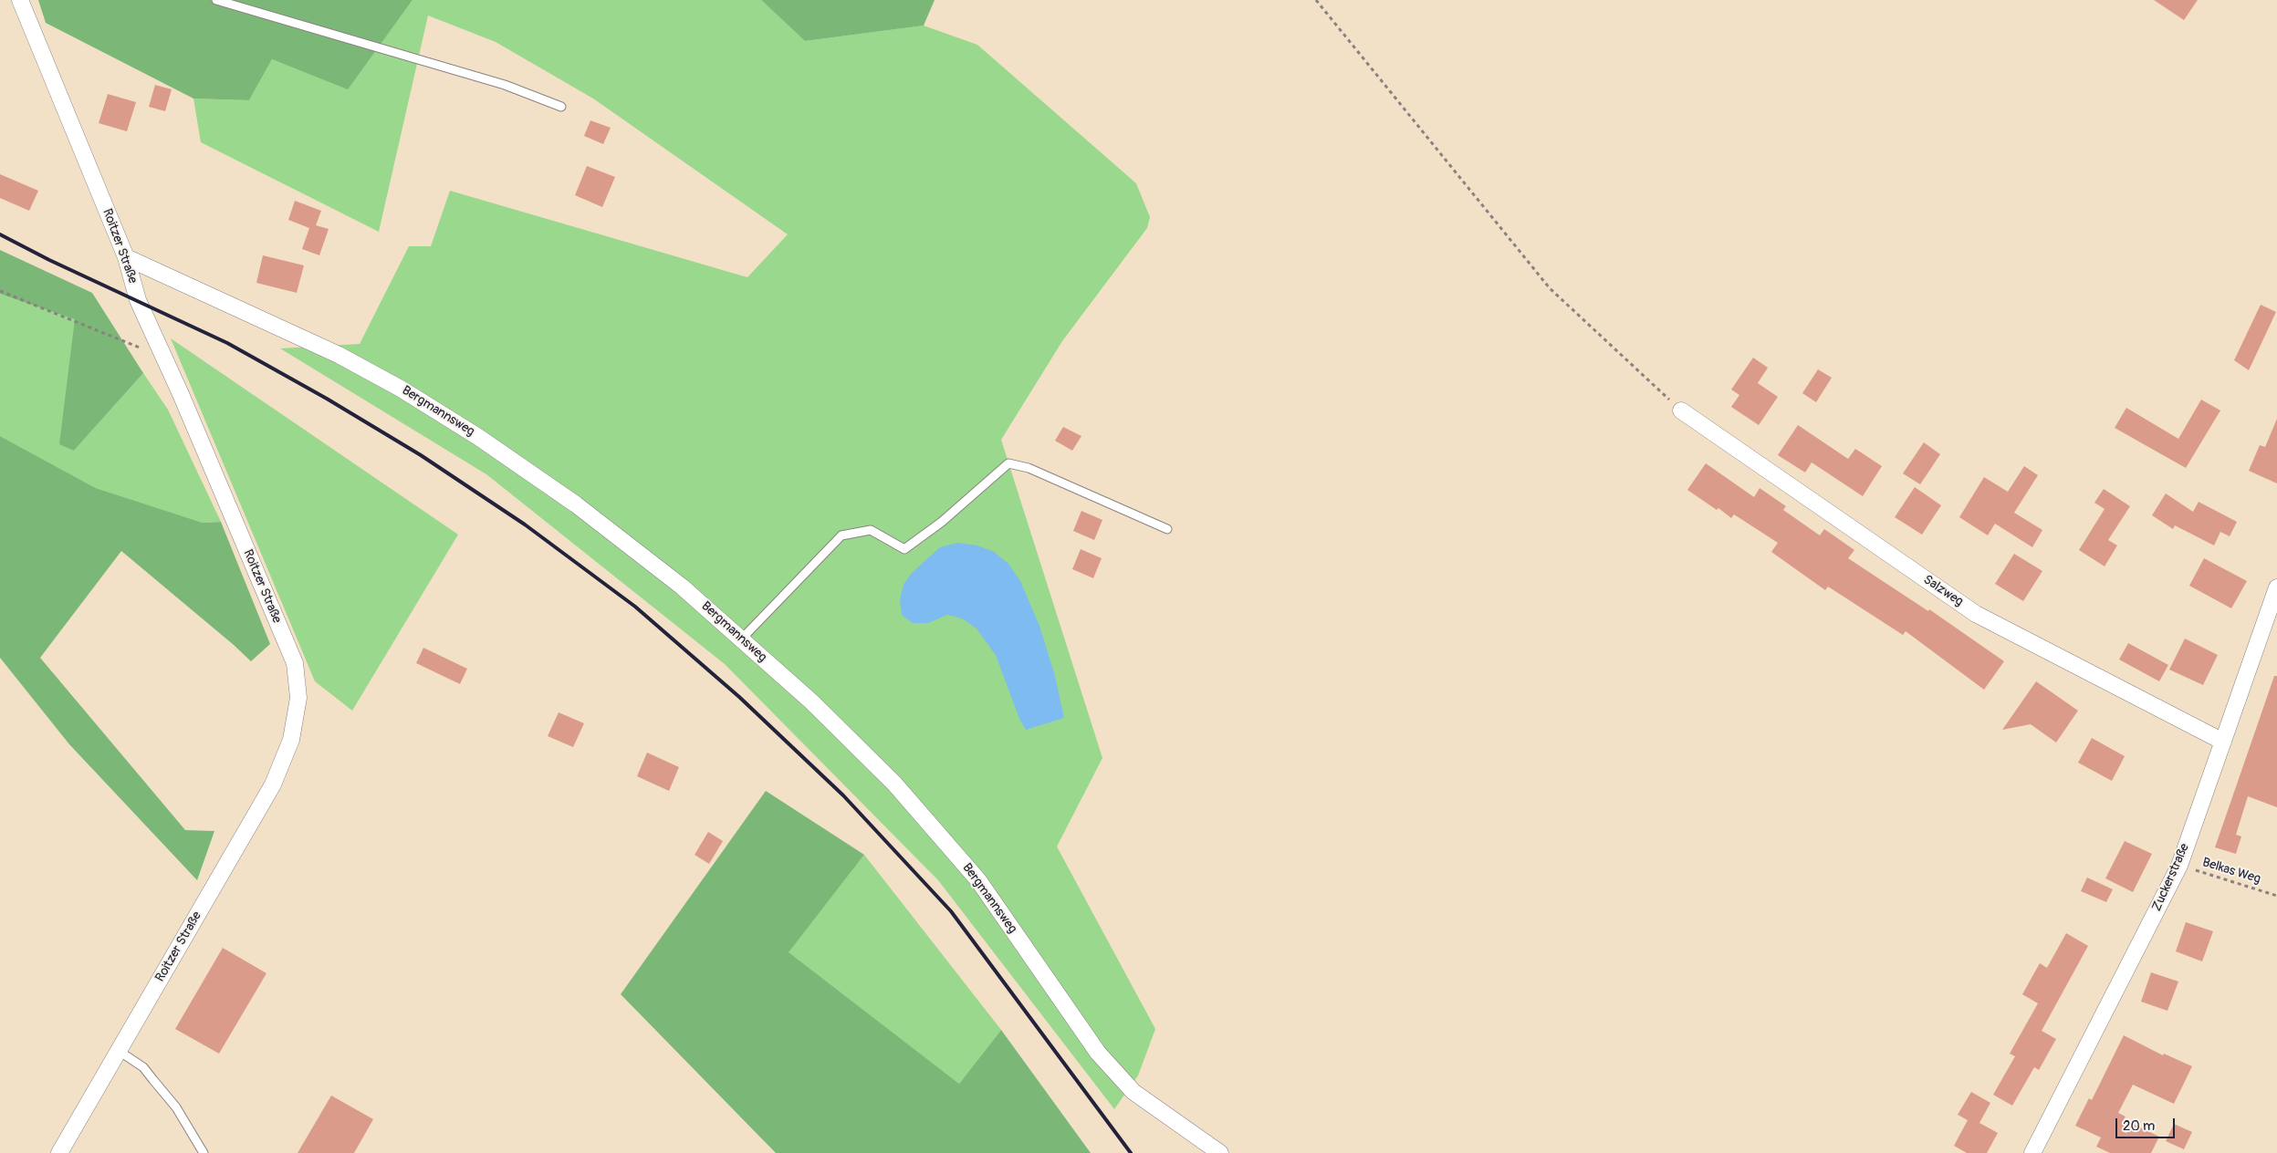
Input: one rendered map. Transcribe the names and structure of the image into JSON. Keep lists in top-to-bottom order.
{
  "streets": {
    "street": [
      "Roitzer Straße",
      "Bergmannsweg",
      "Salzweg",
      "Zuckerstraße"
    ],
    "path": ["Belkas Weg"]
  },
  "crossings": [
    ["Roitzer Straße", "Bergmannsweg"],
    ["Salzweg", "Zuckerstraße"],
    ["Belkas Weg", "Zuckerstraße"]
  ],
  "scale_bar": "20 m"
}
